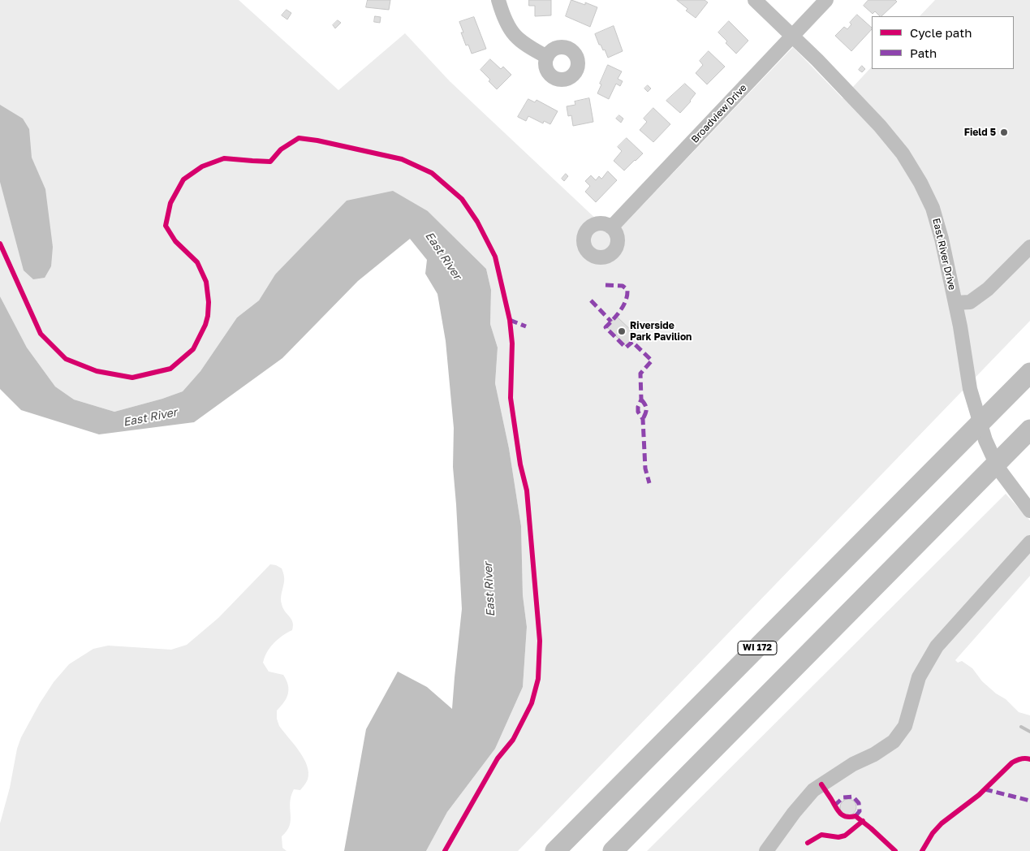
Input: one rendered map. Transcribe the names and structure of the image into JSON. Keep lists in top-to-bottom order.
{
  "streets": {
    "highway": ["WI 172"],
    "street": ["Broadview Drive", "East River Drive"]
  },
  "crossings": [
    ["Broadview Drive", "East River Drive"]
  ],
  "water": ["East River"],
  "places": ["Field 5", "Riverside Park Pavilion"],
  "legend": ["Cycle path", "Path"]
}
